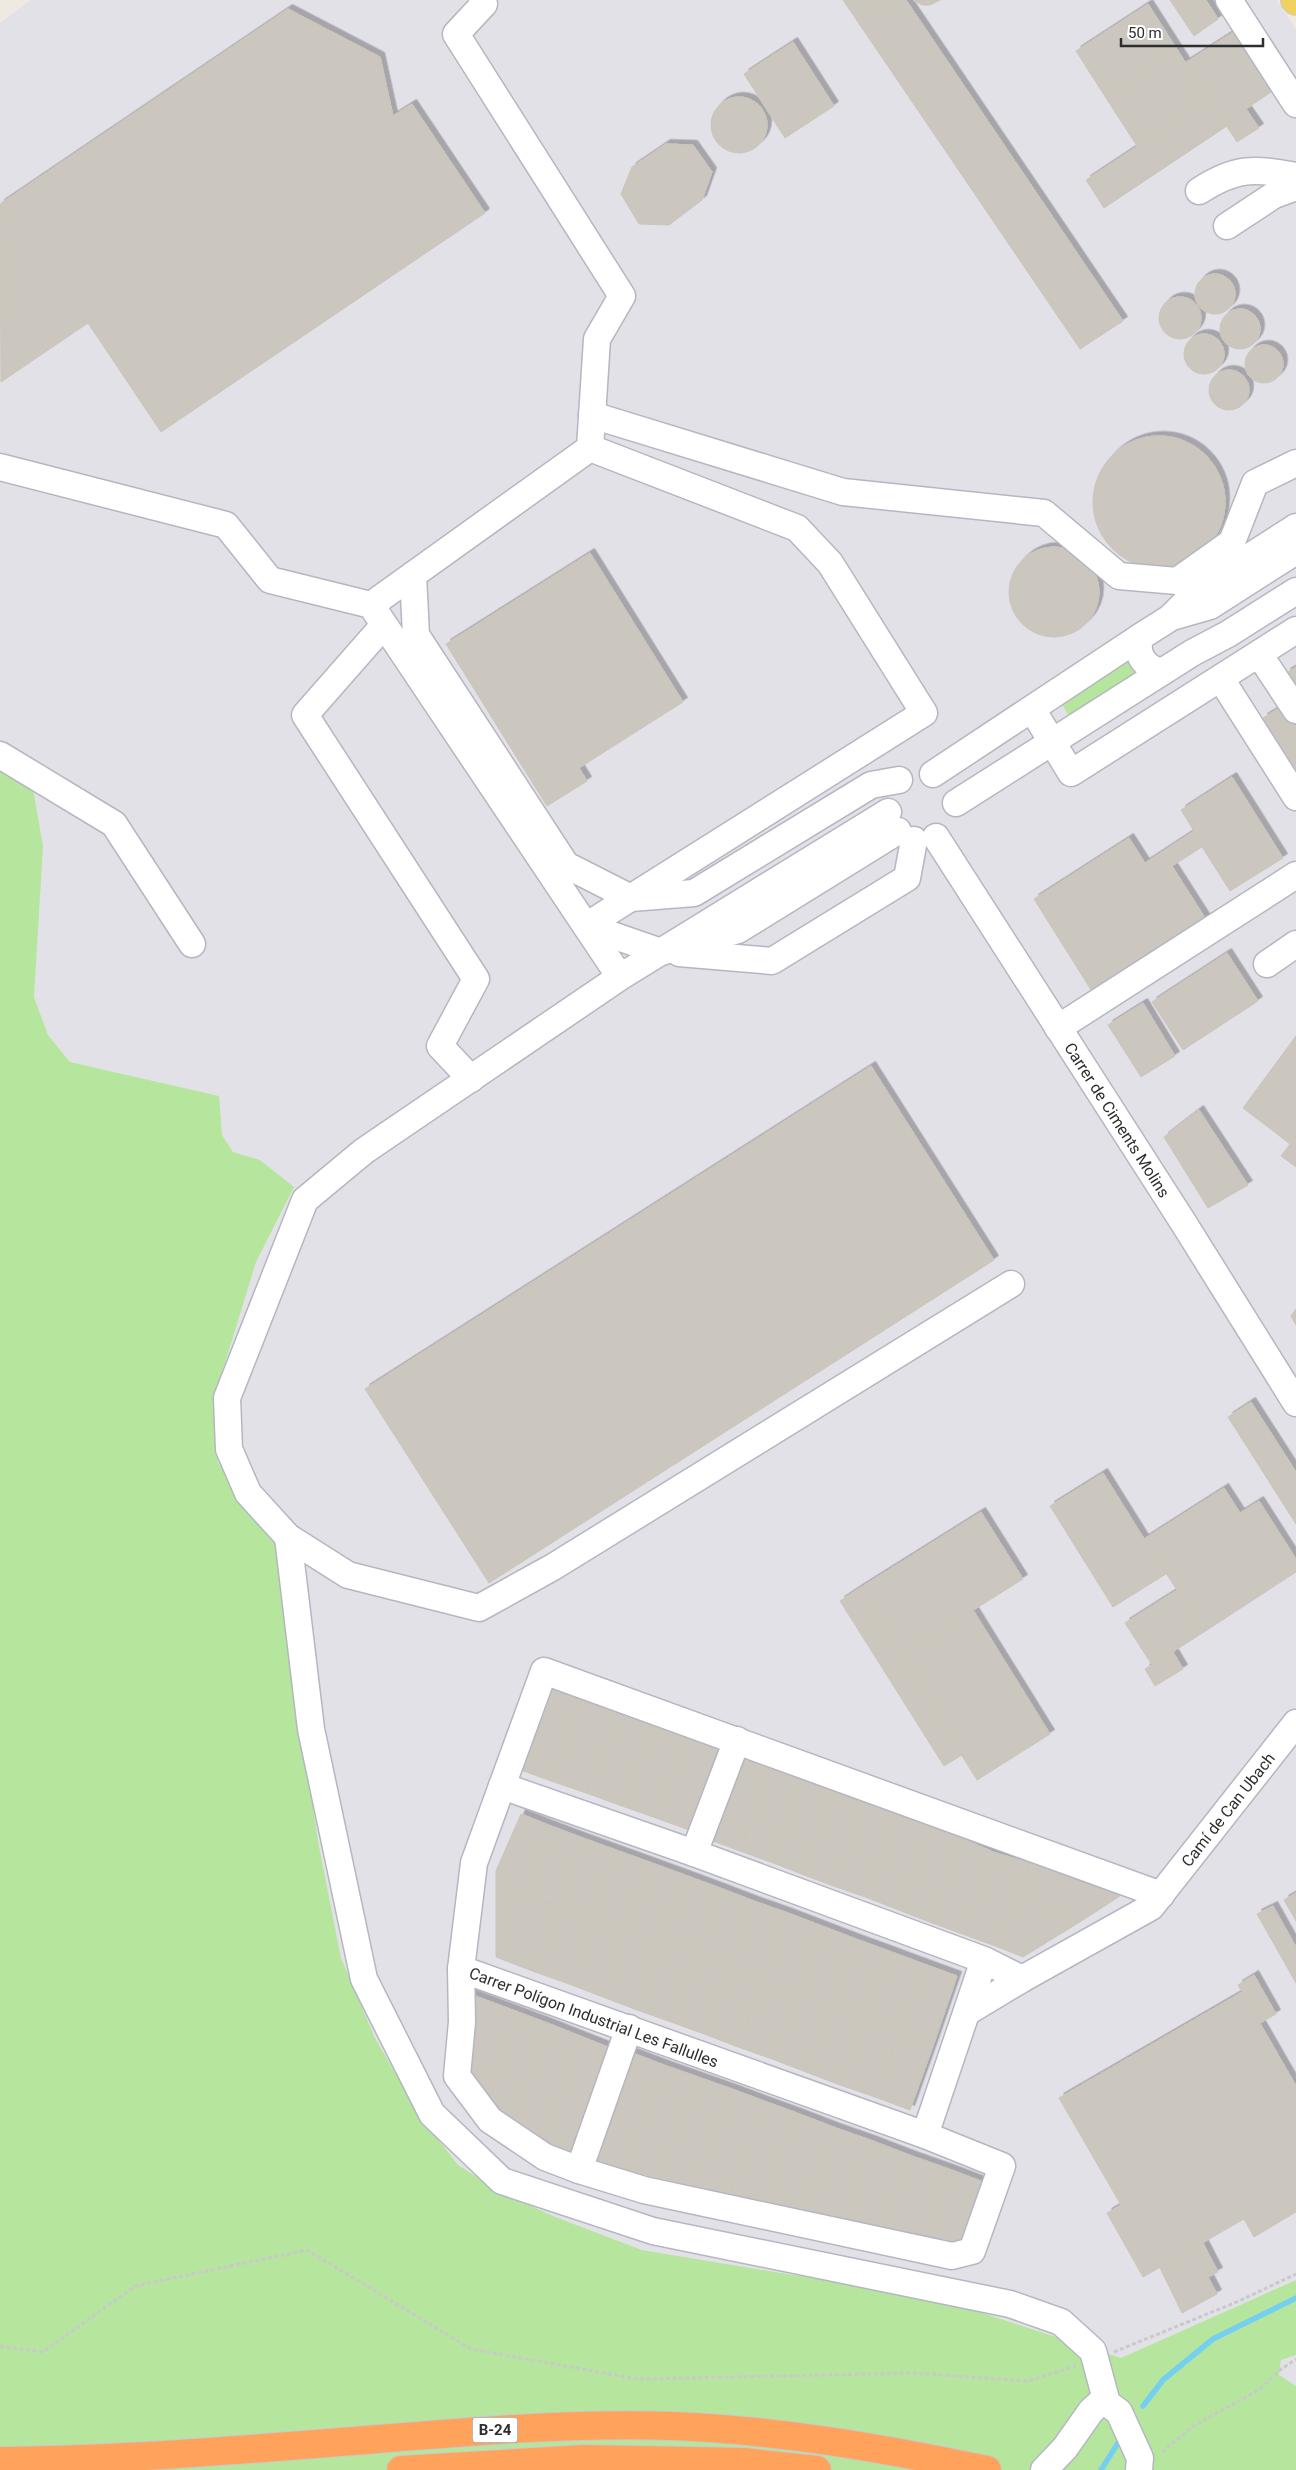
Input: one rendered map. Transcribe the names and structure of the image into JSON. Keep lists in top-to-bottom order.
{
  "streets": {
    "highway": ["B-24"],
    "street": ["Carrer de Ciments Molins", "Camí de Can Ubach", "Carrer Polígon Industrial Les Fallulles"]
  },
  "scale_bar": "50 m"
}
